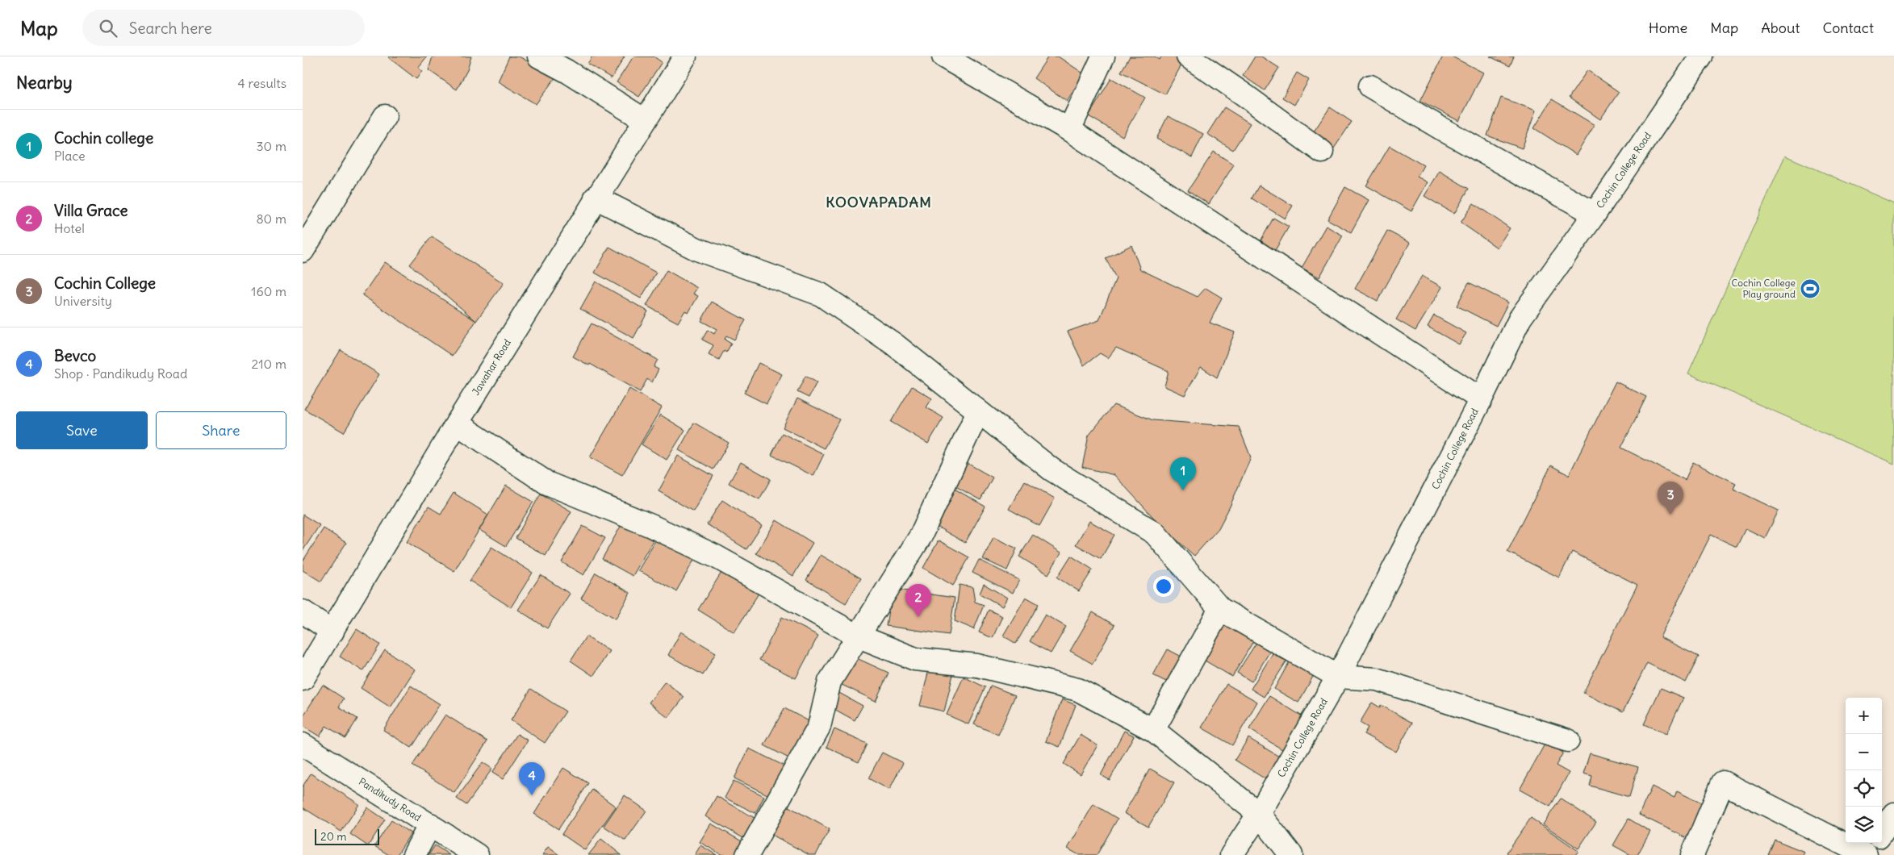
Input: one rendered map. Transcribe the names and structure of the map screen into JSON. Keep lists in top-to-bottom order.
{
  "streets": {
    "street": ["Cochin College Road", "Jawahar Road", "Pandikudy Road"]
  },
  "districts": ["KOOVAPADAM"],
  "places": {
    "sports": ["Cochin College Play ground"]
  },
  "scale_bar": "20 m",
  "page": {
    "header": "Map",
    "search": "Search here",
    "nav": [
      "Home",
      "Map",
      "About",
      "Contact"
    ],
    "heading": ["Nearby", "4 results"],
    "list": [
      {
        "mark": "1",
        "name": "Cochin college",
        "note": "Place",
        "value": "30 m"
      },
      {
        "mark": "2",
        "name": "Villa Grace",
        "note": "Hotel",
        "value": "80 m"
      },
      {
        "mark": "3",
        "name": "Cochin College",
        "note": "University",
        "value": "160 m"
      },
      {
        "mark": "4",
        "name": "Bevco",
        "note": "Shop · Pandikudy Road",
        "value": "210 m"
      }
    ],
    "buttons": ["Save", "Share"],
    "pins": [
      "1",
      "3",
      "2",
      "4"
    ],
    "map_buttons": ["+", "−"],
    "scale": "20 m"
  }
}
